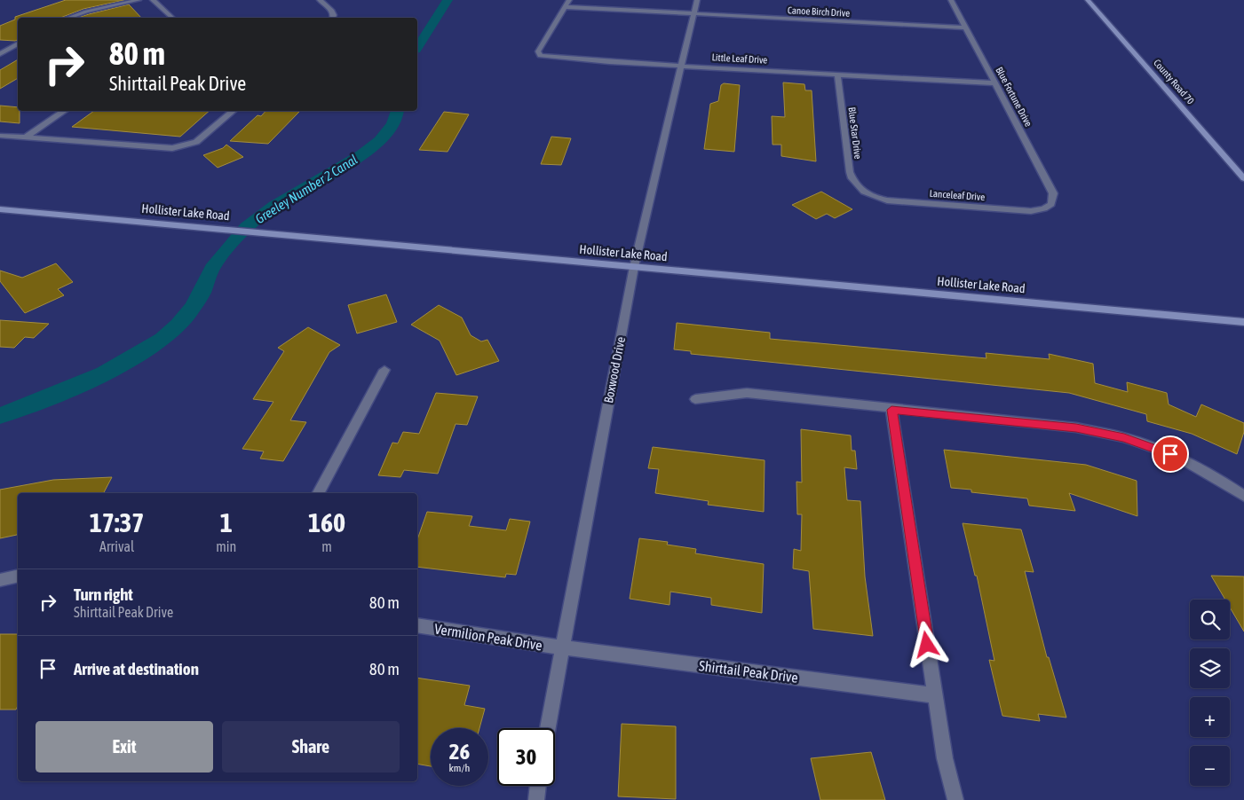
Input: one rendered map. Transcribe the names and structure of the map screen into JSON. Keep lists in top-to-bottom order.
{
  "streets": {
    "street": [
      "Canoe Birch Drive",
      "Little Leaf Drive",
      "County Road 70",
      "Blue Fortune Drive",
      "Blue Star Drive",
      "Lanceleaf Drive",
      "Hollister Lake Road",
      "Boxwood Drive",
      "Vermilion Peak Drive",
      "Shirttail Peak Drive"
    ]
  },
  "crossings": [
    ["Canoe Birch Drive", "Little Leaf Drive"],
    ["Canoe Birch Drive", "Blue Fortune Drive"],
    ["Canoe Birch Drive", "Boxwood Drive"],
    ["Little Leaf Drive", "Blue Fortune Drive"],
    ["Little Leaf Drive", "Blue Star Drive"],
    ["Little Leaf Drive", "Boxwood Drive"],
    ["Blue Fortune Drive", "Lanceleaf Drive"],
    ["Blue Star Drive", "Lanceleaf Drive"],
    ["Hollister Lake Road", "Boxwood Drive"],
    ["Boxwood Drive", "Vermilion Peak Drive"],
    ["Boxwood Drive", "Shirttail Peak Drive"],
    ["Vermilion Peak Drive", "Shirttail Peak Drive"]
  ],
  "water": ["Greeley Number 2 Canal"],
  "page": {
    "turn": ["80 m", "Shirttail Peak Drive"],
    "eta": [
      "17:37",
      "Arrival",
      "1",
      "min",
      "160",
      "m"
    ],
    "list": [
      {
        "name": "Turn right",
        "note": "Shirttail Peak Drive",
        "value": "80 m"
      },
      {
        "name": "Arrive at destination",
        "value": "80 m"
      }
    ],
    "map_buttons": ["+", "−"],
    "buttons": ["Exit", "Share"],
    "speed": "26 km/h",
    "limit": "30"
  }
}
